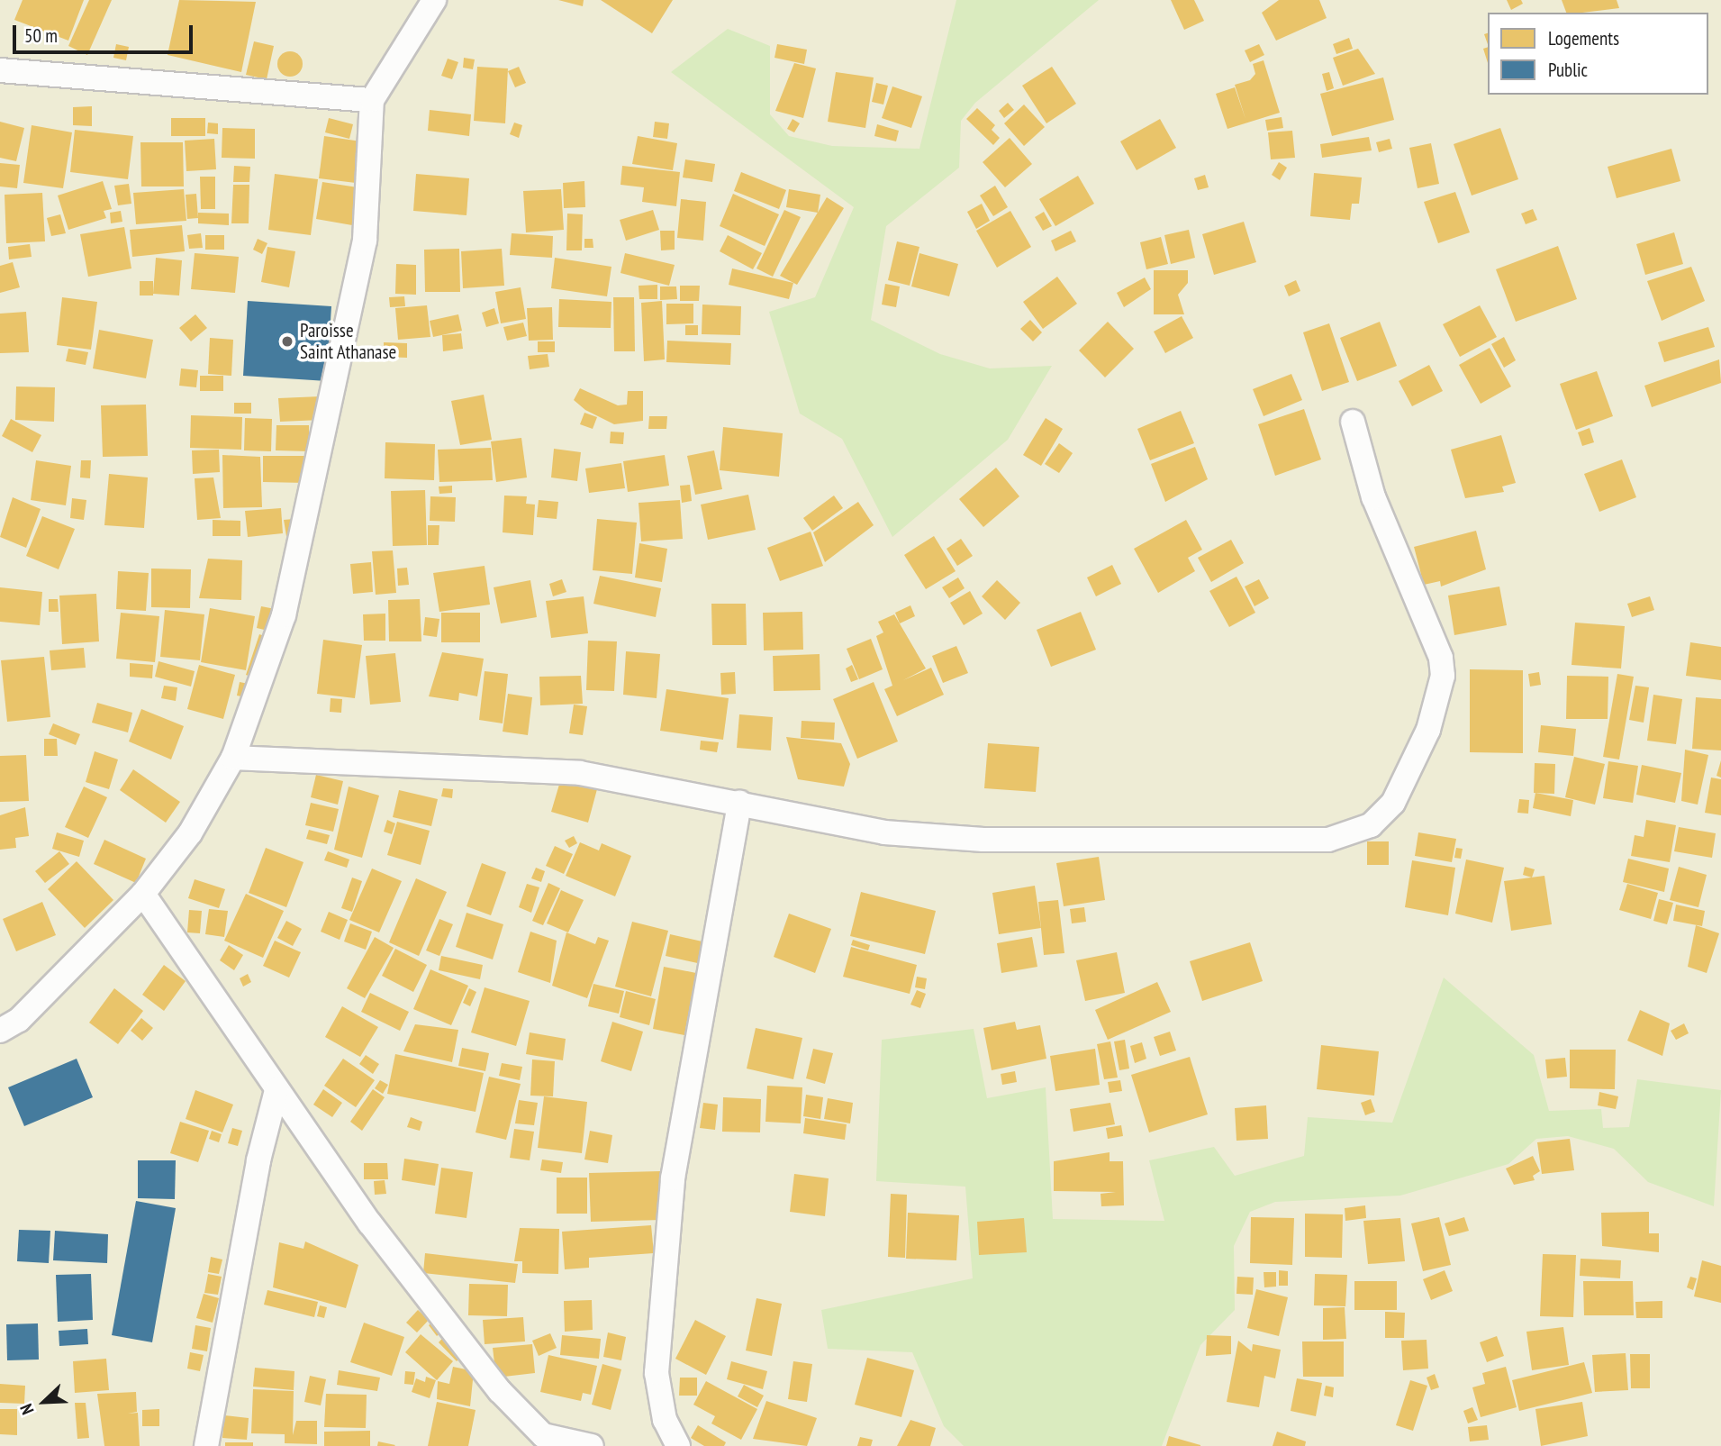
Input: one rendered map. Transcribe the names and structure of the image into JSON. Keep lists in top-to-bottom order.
{
  "places": ["Paroisse Saint Athanase"],
  "legend": ["Logements", "Public"],
  "scale_bar": "50 m",
  "north": "bottom left"
}
